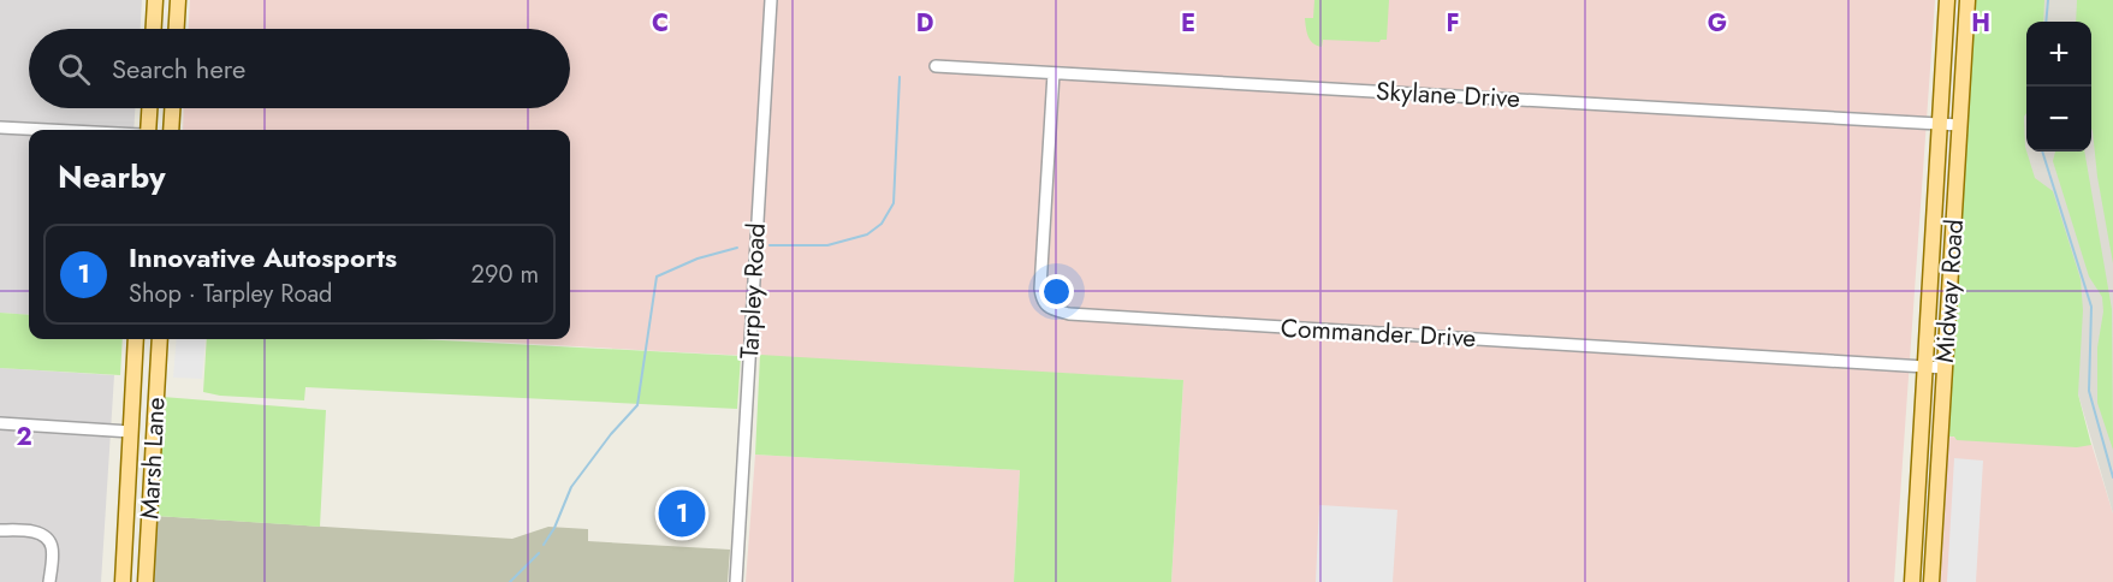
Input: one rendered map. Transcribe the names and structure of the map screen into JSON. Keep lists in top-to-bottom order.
{
  "streets": {
    "main road": ["Midway Road", "Marsh Lane"],
    "street": ["Skylane Drive", "Tarpley Road", "Commander Drive"]
  },
  "crossings": [
    ["Skylane Drive", "Midway Road"],
    ["Skylane Drive", "Commander Drive"],
    ["Midway Road", "Commander Drive"]
  ],
  "page": {
    "map_buttons": ["+", "−"],
    "search": "Search here",
    "heading": "Nearby",
    "list": [
      {
        "mark": "1",
        "name": "Innovative Autosports",
        "note": "Shop · Tarpley Road",
        "value": "290 m"
      }
    ],
    "pins": "1"
  },
  "grid": {
    "columns": [
      "C",
      "D",
      "E",
      "F",
      "G",
      "H"
    ],
    "rows": ["2"]
  }
}
